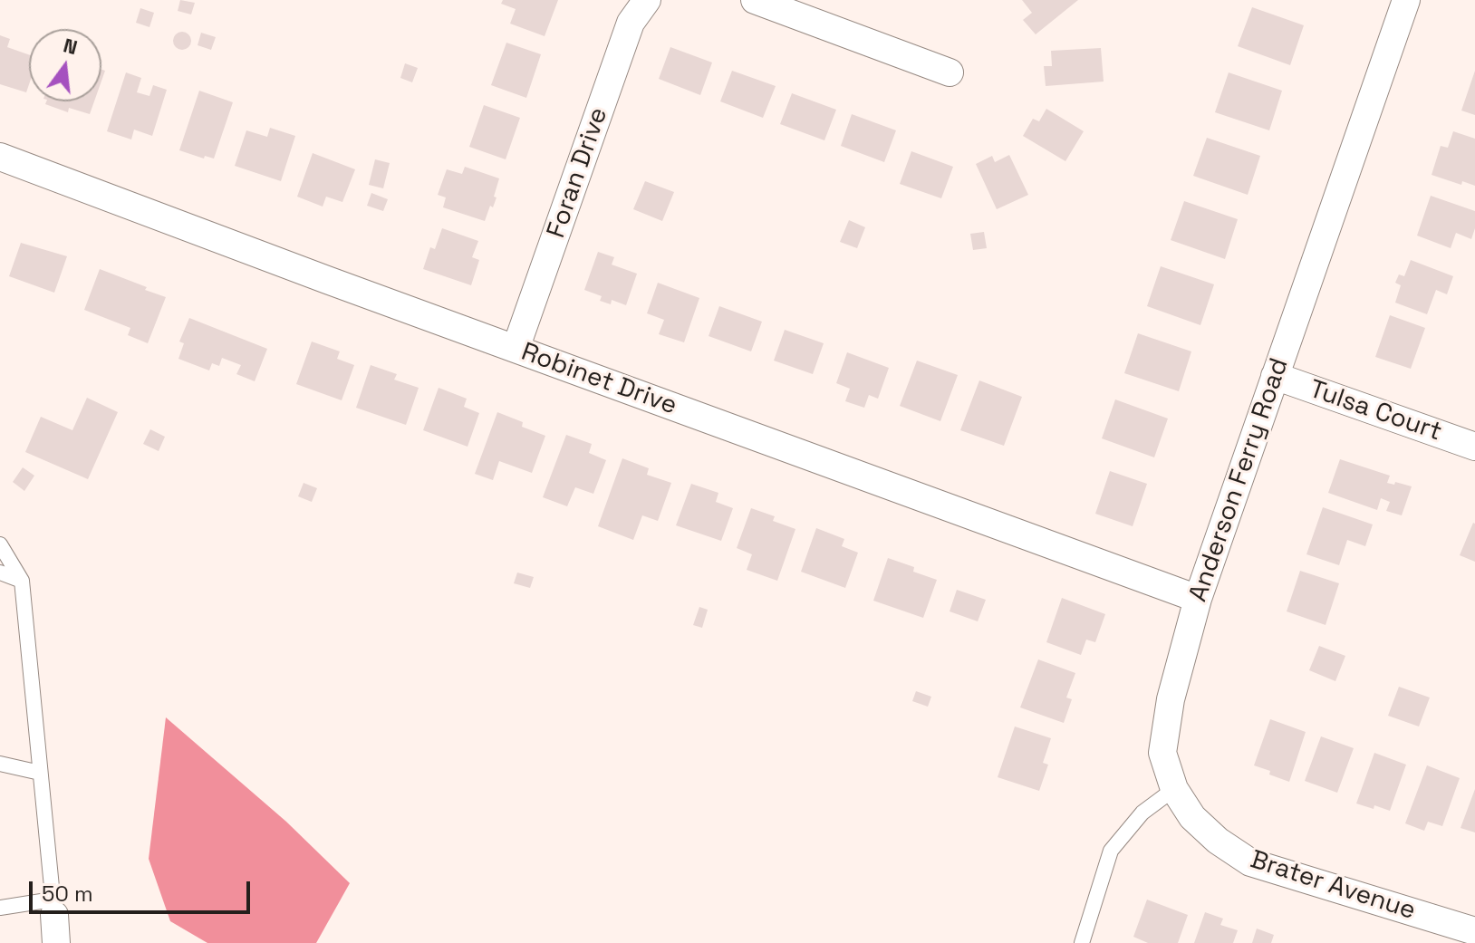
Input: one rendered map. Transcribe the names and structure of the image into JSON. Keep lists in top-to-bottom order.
{
  "streets": {
    "street": [
      "Foran Drive",
      "Robinet Drive",
      "Tulsa Court",
      "Anderson Ferry Road",
      "Brater Avenue"
    ]
  },
  "crossings": [
    ["Foran Drive", "Robinet Drive"],
    ["Robinet Drive", "Anderson Ferry Road"],
    ["Tulsa Court", "Anderson Ferry Road"],
    ["Anderson Ferry Road", "Brater Avenue"]
  ],
  "scale_bar": "50 m",
  "north": "top"
}
